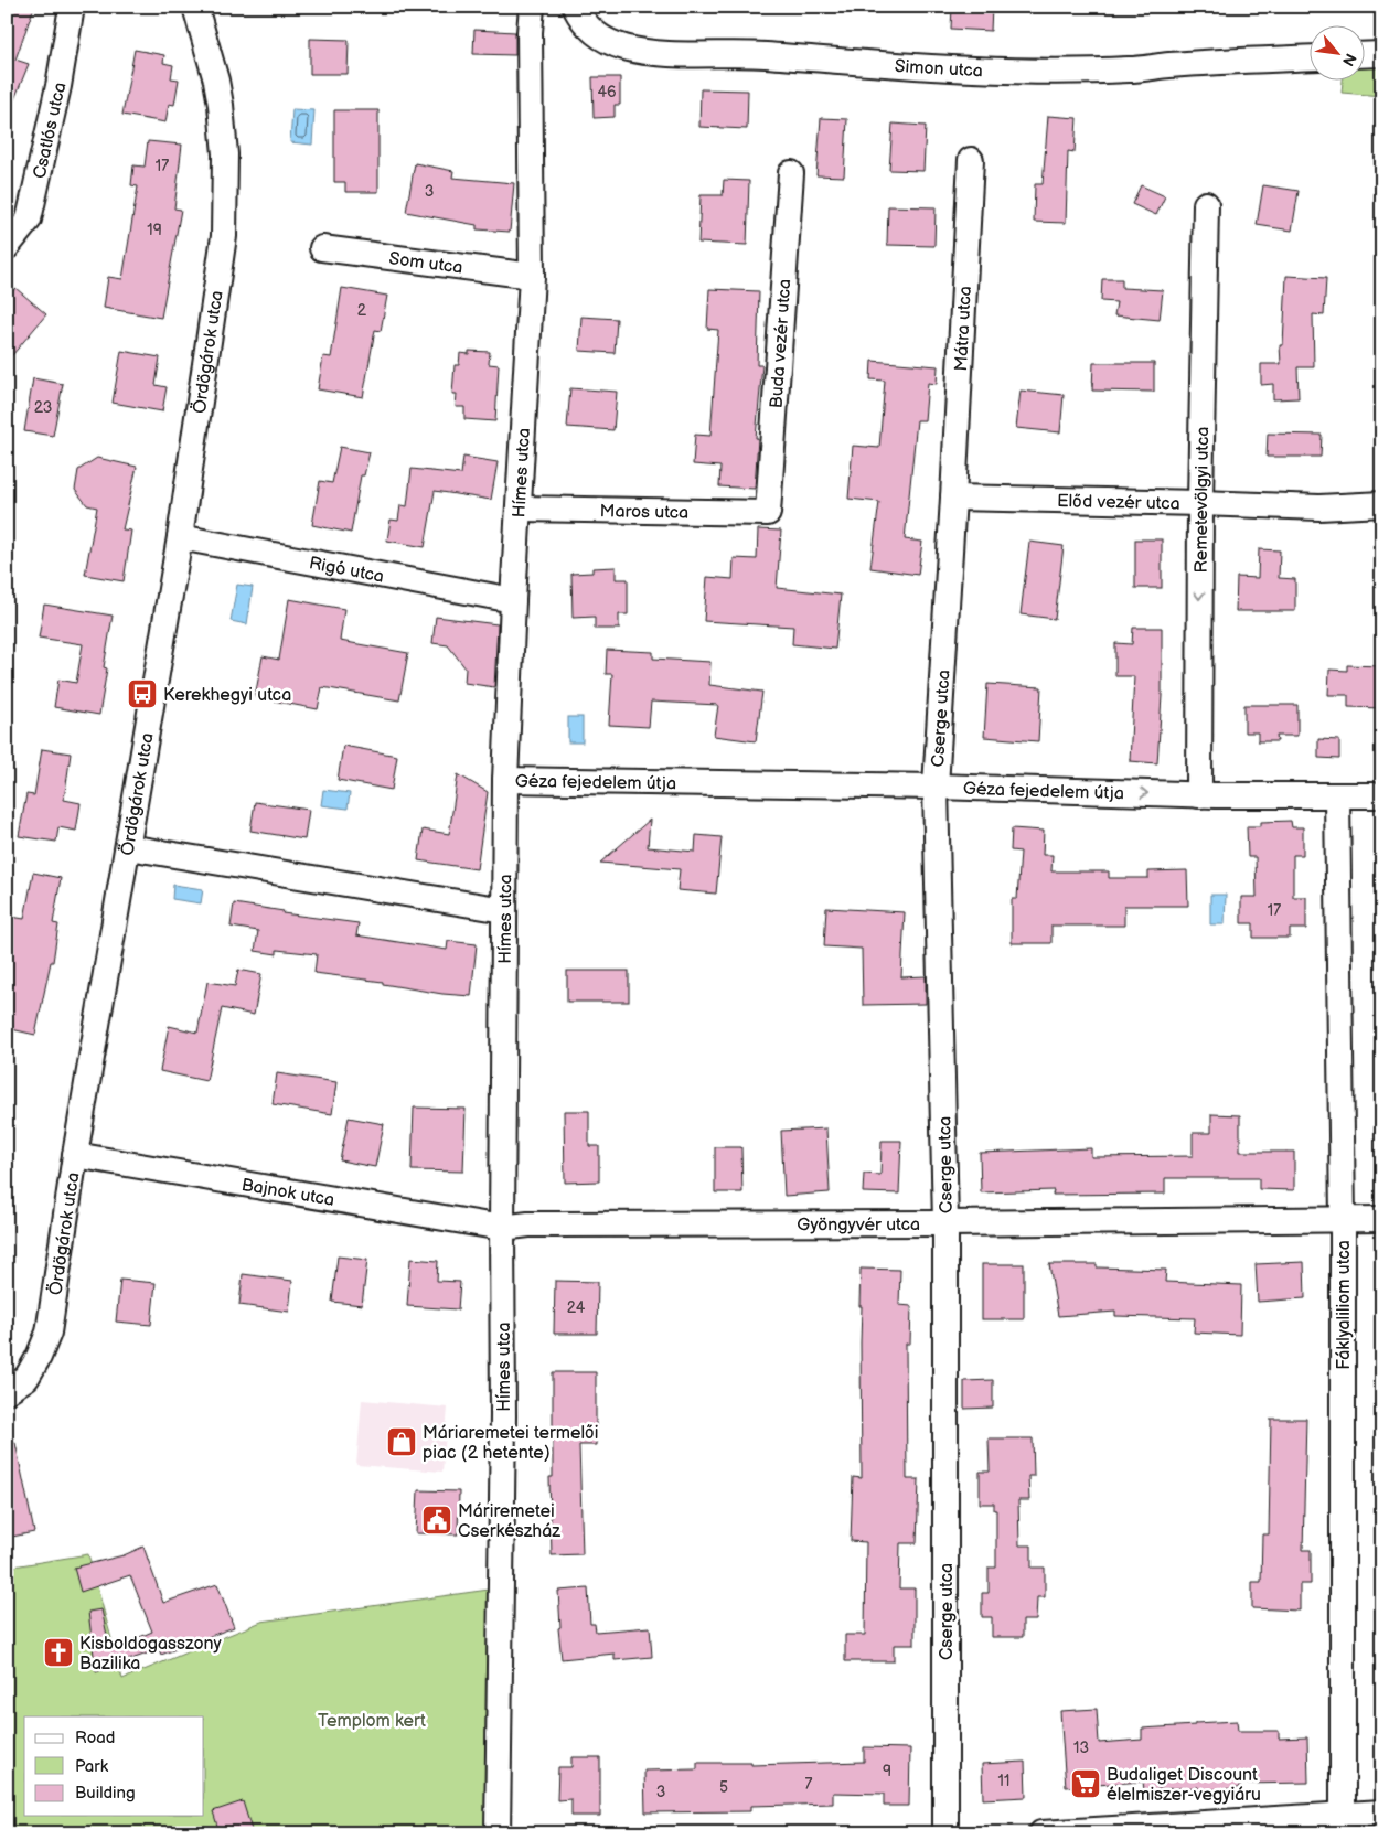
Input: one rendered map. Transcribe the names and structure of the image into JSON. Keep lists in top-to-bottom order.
{
  "streets": {
    "street": [
      "Simon utca",
      "Csatlós utca",
      "Som utca",
      "Mátra utca",
      "Buda vezér utca",
      "Ördögárok utca",
      "Hímes utca",
      "Remetevölgyi utca",
      "Előd vezér utca",
      "Maros utca",
      "Rigó utca",
      "Cserge utca",
      "Géza fejedelem útja",
      "Bajnok utca",
      "Gyöngyvér utca",
      "Fáklyaliliom utca"
    ]
  },
  "crossings": [
    ["Som utca", "Hímes utca"],
    ["Mátra utca", "Előd vezér utca"],
    ["Mátra utca", "Cserge utca"],
    ["Buda vezér utca", "Maros utca"],
    ["Ördögárok utca", "Rigó utca"],
    ["Ördögárok utca", "Bajnok utca"],
    ["Hímes utca", "Maros utca"],
    ["Hímes utca", "Rigó utca"],
    ["Hímes utca", "Géza fejedelem útja"],
    ["Hímes utca", "Bajnok utca"],
    ["Hímes utca", "Gyöngyvér utca"],
    ["Remetevölgyi utca", "Előd vezér utca"],
    ["Remetevölgyi utca", "Géza fejedelem útja"],
    ["Előd vezér utca", "Cserge utca"],
    ["Cserge utca", "Géza fejedelem útja"],
    ["Cserge utca", "Gyöngyvér utca"],
    ["Géza fejedelem útja", "Fáklyaliliom utca"],
    ["Bajnok utca", "Gyöngyvér utca"],
    ["Gyöngyvér utca", "Fáklyaliliom utca"]
  ],
  "one_way": ["Remetevölgyi utca"],
  "parks": ["Templom kert"],
  "places": {
    "bus stop": ["Kerekhegyi utca"],
    "shop": ["Máriaremetei termelői piac (2 hetente)"],
    "public building": ["Máriremetei Cserkészház"],
    "church": ["Kisboldogasszony Bazilika"],
    "supermarket": ["Budaliget Discount élelmiszer-vegyiáru"]
  },
  "house_numbers": [
    "46",
    "17",
    "3",
    "19",
    "2",
    "23",
    "17",
    "24",
    "13",
    "9",
    "11",
    "7",
    "5",
    "3"
  ],
  "legend": ["Road", "Park", "Building"],
  "north": "bottom right"
}
